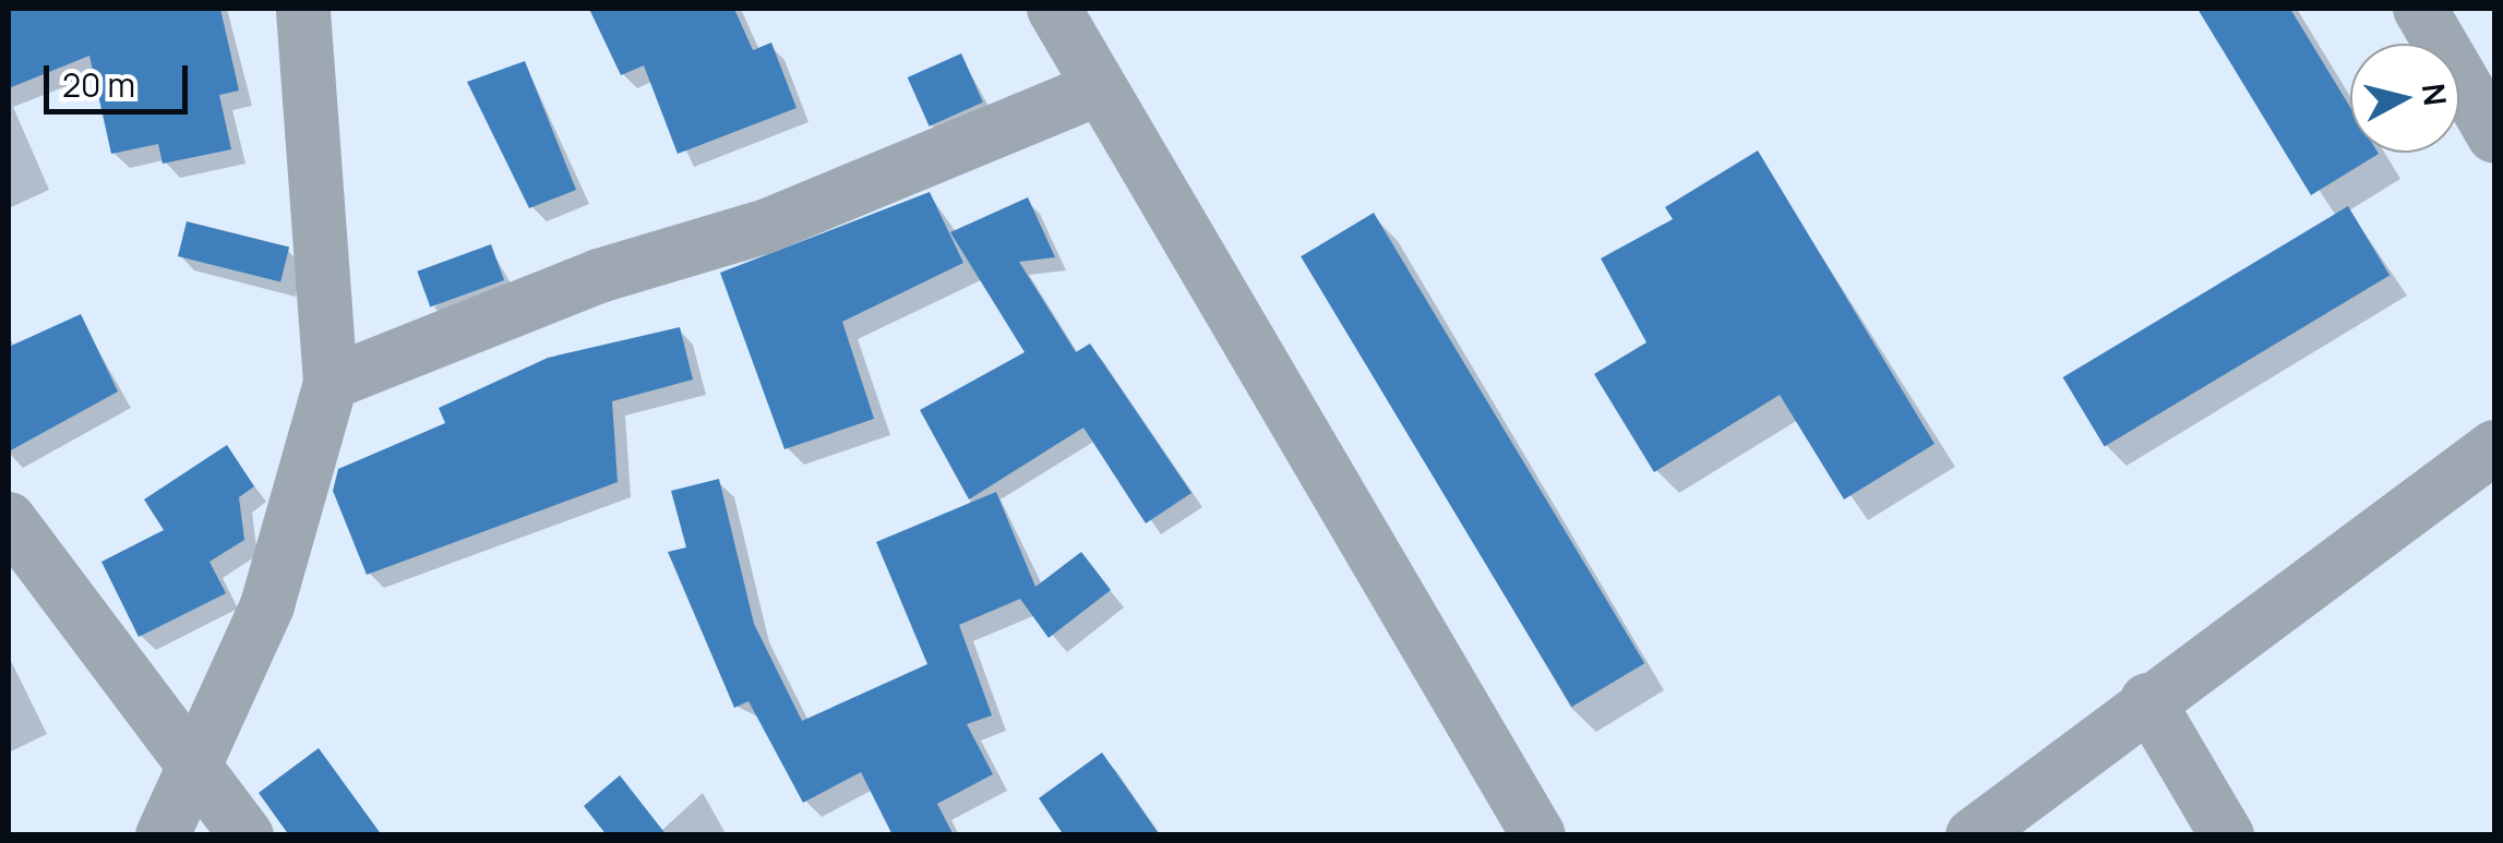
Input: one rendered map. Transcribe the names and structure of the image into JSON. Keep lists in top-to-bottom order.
{
  "scale_bar": "20 m",
  "north": "right"
}
